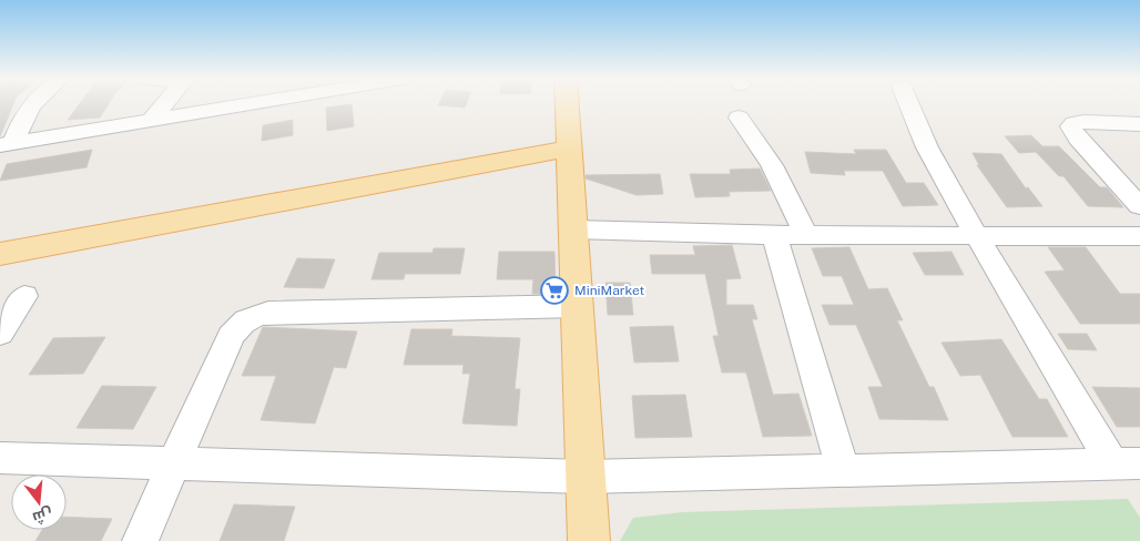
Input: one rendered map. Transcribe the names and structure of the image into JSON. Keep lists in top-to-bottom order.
{
  "places": {
    "supermarket": ["MiniMarket"]
  },
  "north": "bottom"
}
